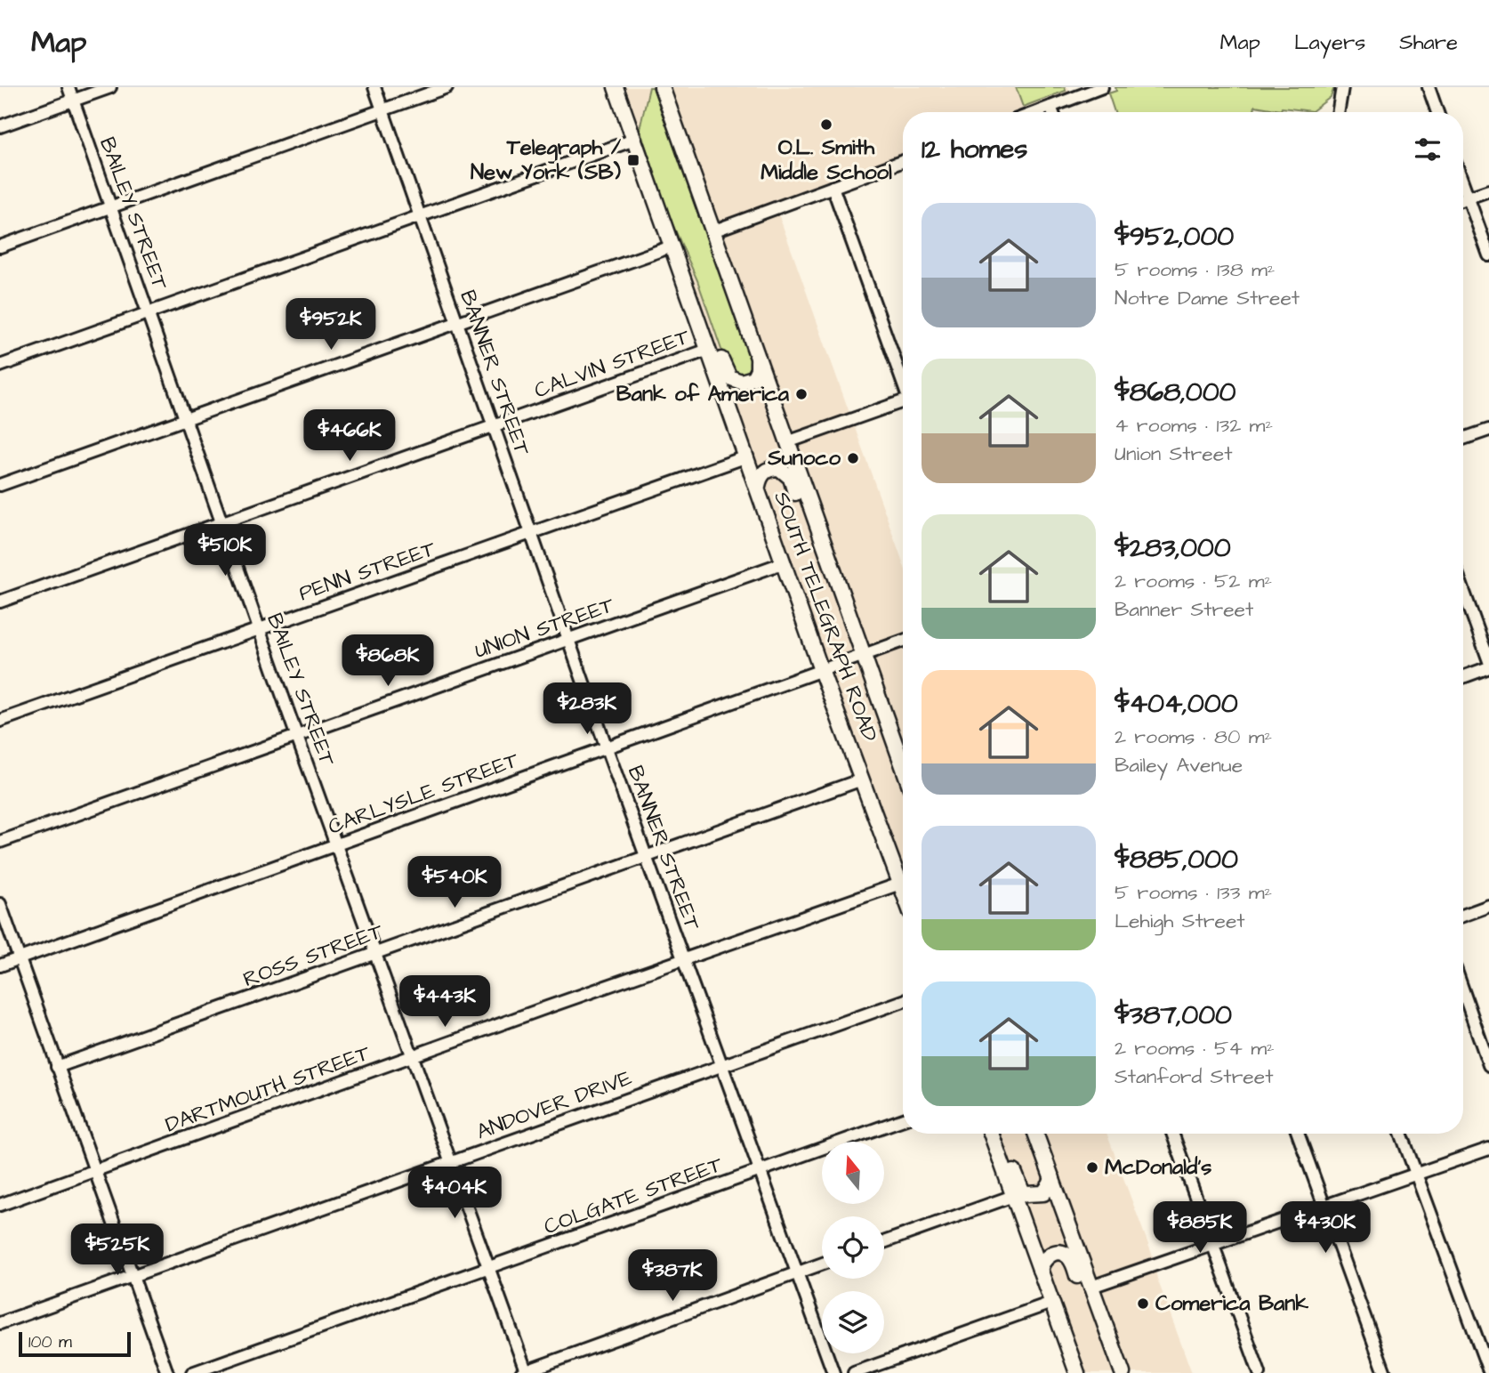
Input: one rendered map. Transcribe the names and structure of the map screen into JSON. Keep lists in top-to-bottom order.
{
  "streets": {
    "main road": ["SOUTH TELEGRAPH ROAD"],
    "street": [
      "BAILEY STREET",
      "CALVIN STREET",
      "BANNER STREET",
      "PENN STREET",
      "UNION STREET",
      "CARLYSLE STREET",
      "ROSS STREET",
      "DARTMOUTH STREET",
      "ANDOVER DRIVE",
      "COLGATE STREET"
    ]
  },
  "crossings": [
    ["BAILEY STREET", "CALVIN STREET"],
    ["BAILEY STREET", "PENN STREET"],
    ["BAILEY STREET", "UNION STREET"],
    ["BAILEY STREET", "CARLYSLE STREET"],
    ["BAILEY STREET", "ROSS STREET"],
    ["BAILEY STREET", "DARTMOUTH STREET"],
    ["BAILEY STREET", "ANDOVER DRIVE"],
    ["BAILEY STREET", "COLGATE STREET"],
    ["CALVIN STREET", "BANNER STREET"],
    ["CALVIN STREET", "SOUTH TELEGRAPH ROAD"],
    ["BANNER STREET", "PENN STREET"],
    ["BANNER STREET", "UNION STREET"],
    ["BANNER STREET", "CARLYSLE STREET"],
    ["BANNER STREET", "ROSS STREET"],
    ["BANNER STREET", "DARTMOUTH STREET"],
    ["BANNER STREET", "ANDOVER DRIVE"],
    ["BANNER STREET", "COLGATE STREET"],
    ["PENN STREET", "SOUTH TELEGRAPH ROAD"],
    ["SOUTH TELEGRAPH ROAD", "UNION STREET"],
    ["SOUTH TELEGRAPH ROAD", "CARLYSLE STREET"],
    ["SOUTH TELEGRAPH ROAD", "ROSS STREET"]
  ],
  "places": {
    "other": [
      "O.L. Smith Middle School",
      "Bank of America",
      "Sunoco",
      "McDonald's",
      "Comerica Bank"
    ],
    "transit": ["Telegraph / New York (SB)"]
  },
  "scale_bar": "100 m",
  "north": "top",
  "page": {
    "header": "Map",
    "nav": ["Map", "Layers", "Share"],
    "heading": "12 homes",
    "list": [
      {
        "name": "$952,000",
        "note": "5 rooms · 138 m² · Notre Dame Street"
      },
      {
        "name": "$868,000",
        "note": "4 rooms · 132 m² · Union Street"
      },
      {
        "name": "$283,000",
        "note": "2 rooms · 52 m² · Banner Street"
      },
      {
        "name": "$404,000",
        "note": "2 rooms · 80 m² · Bailey Avenue"
      },
      {
        "name": "$885,000",
        "note": "5 rooms · 133 m² · Lehigh Street"
      },
      {
        "name": "$387,000",
        "note": "2 rooms · 54 m² · Stanford Street"
      }
    ],
    "price": [
      "$952K",
      "$466K",
      "$510K",
      "$868K",
      "$283K",
      "$540K",
      "$443K",
      "$404K",
      "$885K",
      "$430K",
      "$525K",
      "$387K"
    ],
    "scale": "100 m"
  }
}
